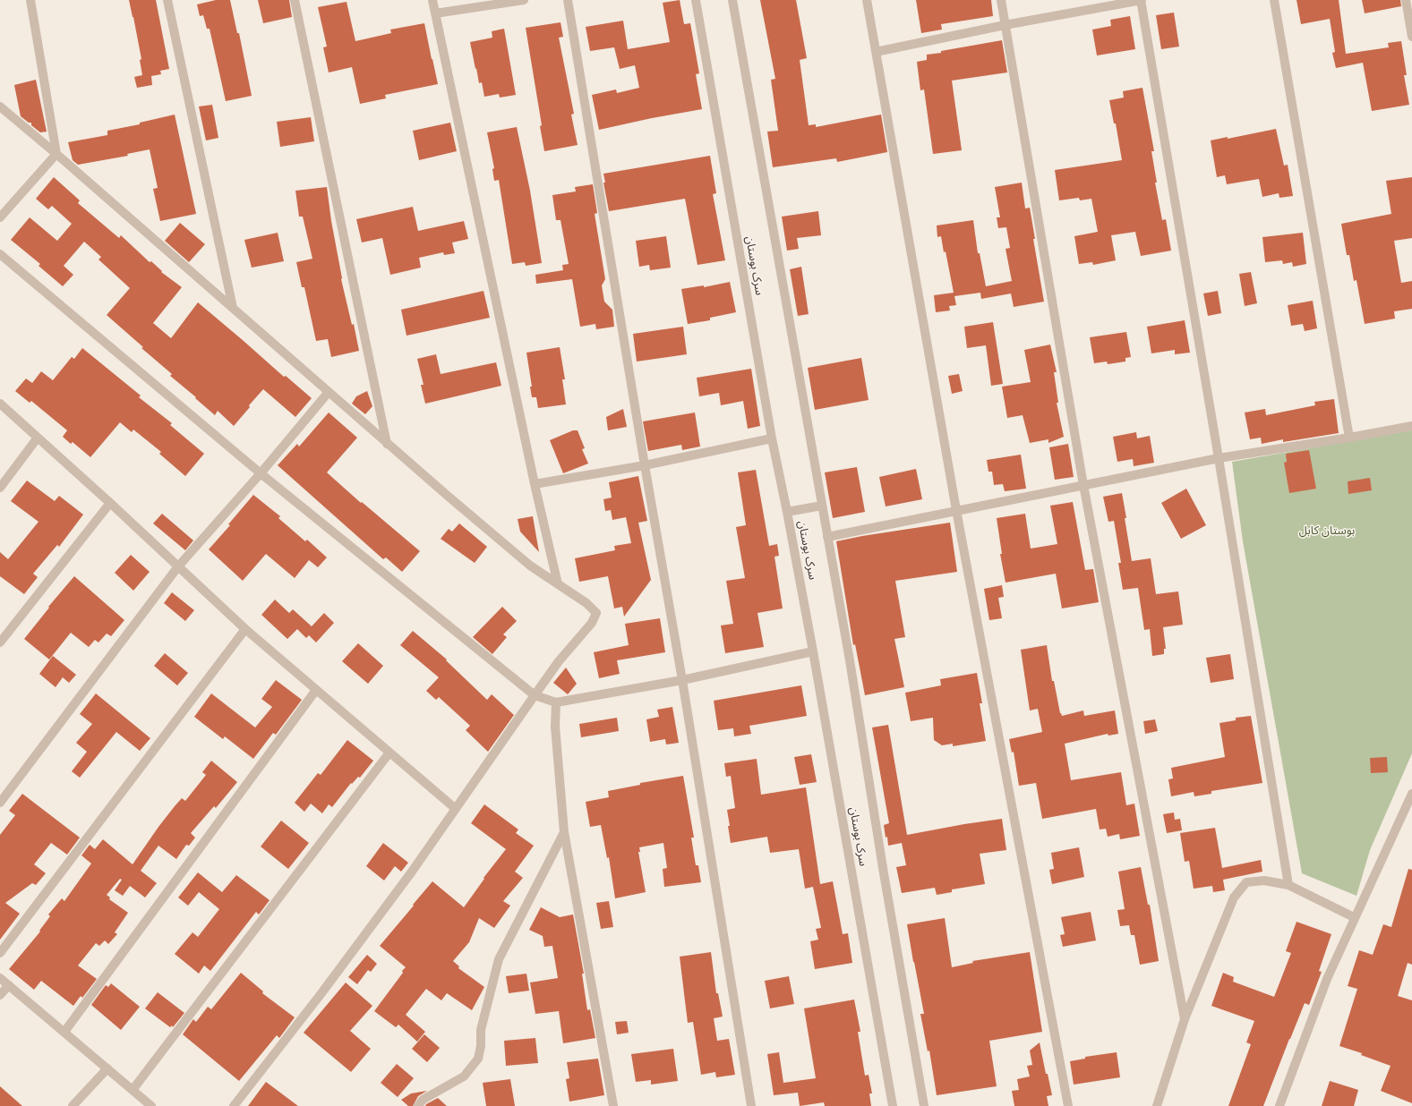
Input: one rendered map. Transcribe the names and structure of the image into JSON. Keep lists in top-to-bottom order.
{
  "streets": {
    "street": ["سرک بوستان"]
  },
  "parks": ["بوستان کابل"]
}
